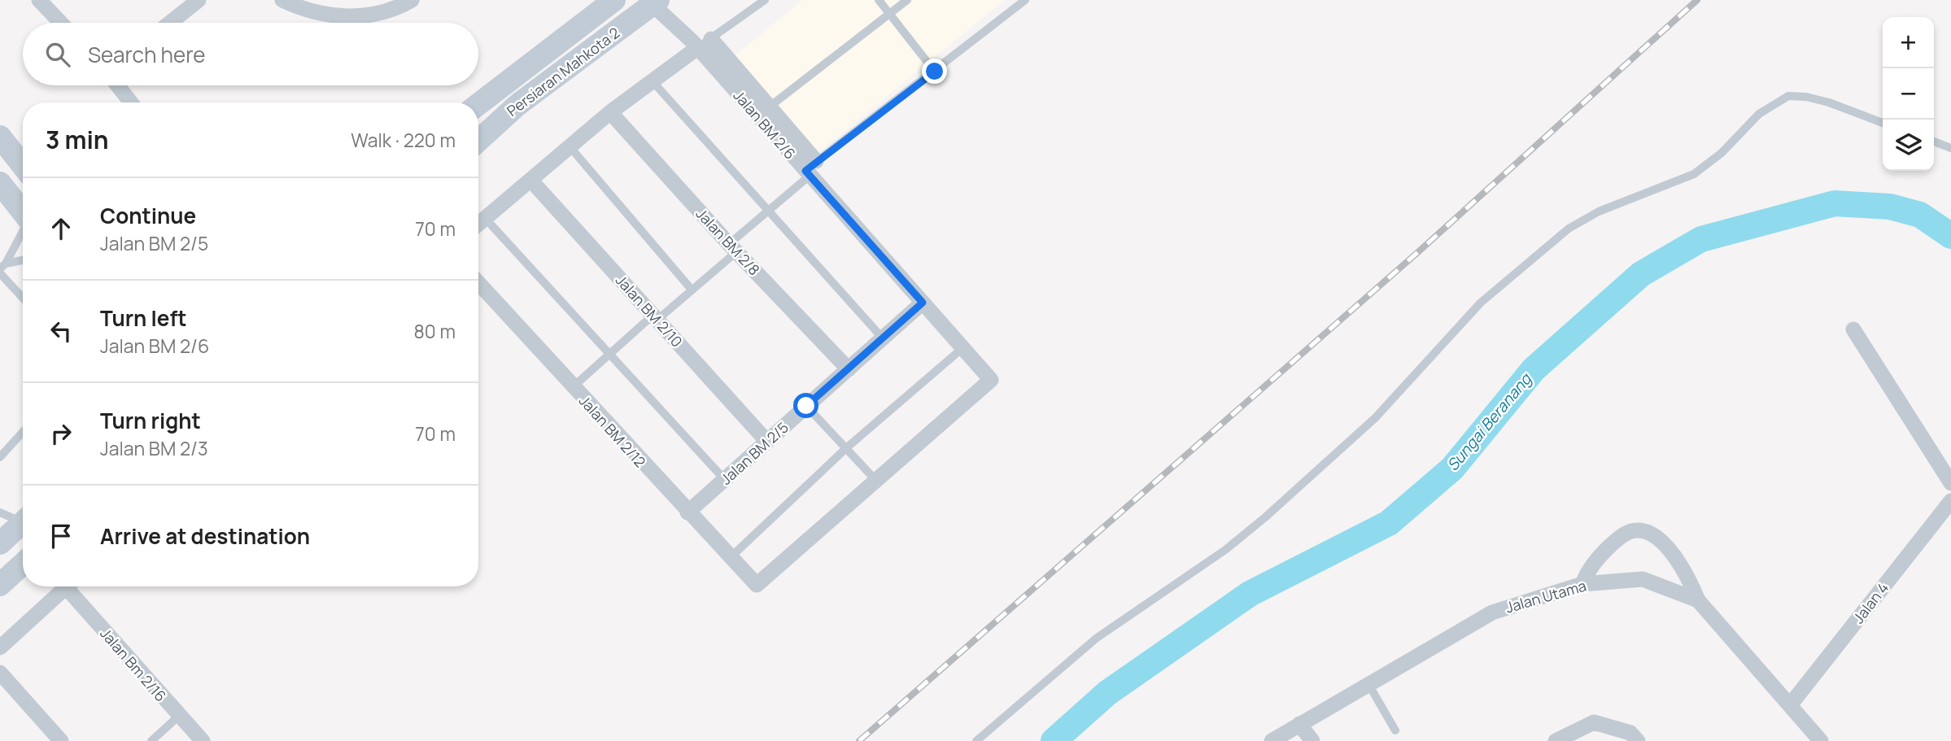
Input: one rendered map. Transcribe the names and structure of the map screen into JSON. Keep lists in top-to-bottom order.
{
  "streets": {
    "main road": ["Persiaran Mahkota 2"],
    "street": [
      "Jalan BM 2/6",
      "Jalan BM 2/8",
      "Jalan BM 2/10",
      "Jalan BM 2/12",
      "Jalan BM 2/5",
      "Jalan Utama",
      "Jalan 4",
      "Jalan Bm 2/16"
    ]
  },
  "crossings": [
    ["Persiaran Mahkota 2", "Jalan BM 2/6"],
    ["Jalan BM 2/6", "Jalan BM 2/12"],
    ["Jalan BM 2/6", "Jalan BM 2/5"],
    ["Jalan BM 2/8", "Jalan BM 2/5"],
    ["Jalan BM 2/10", "Jalan BM 2/5"],
    ["Jalan BM 2/12", "Jalan BM 2/5"],
    ["Jalan Utama", "Jalan 4"]
  ],
  "water": ["Sungai Beranang"],
  "page": {
    "map_buttons": ["+", "−"],
    "search": "Search here",
    "heading": ["3 min", "Walk · 220 m"],
    "list": [
      ["Continue", "Jalan BM 2/5", "70 m"],
      ["Turn left", "Jalan BM 2/6", "80 m"],
      ["Turn right", "Jalan BM 2/3", "70 m"],
      "Arrive at destination"
    ]
  }
}
